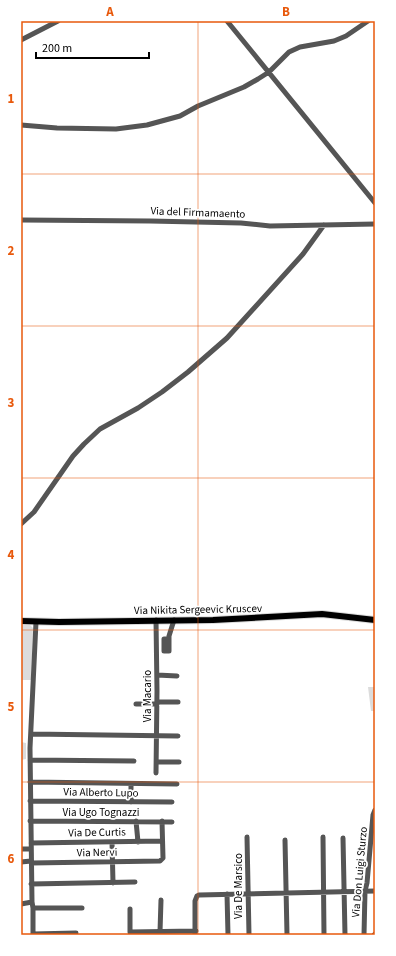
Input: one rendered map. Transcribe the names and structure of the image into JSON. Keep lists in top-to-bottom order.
{
  "streets": {
    "main road": ["Via Nikita Sergeevic Kruscev"],
    "street": [
      "Via del Firmamaento",
      "Via Macario",
      "Via Alberto Lupo",
      "Via Ugo Tognazzi",
      "Via De Curtis",
      "Via Nervi",
      "Via Don Luigi Sturzo",
      "Via De Marsico"
    ]
  },
  "crossings": [
    ["Via Nikita Sergeevic Kruscev", "Via Macario"],
    ["Via De Curtis", "Via Nervi"]
  ],
  "scale_bar": "200 m",
  "grid": {
    "columns": ["A", "B"],
    "rows": [
      "1",
      "2",
      "3",
      "4",
      "5",
      "6"
    ]
  }
}
